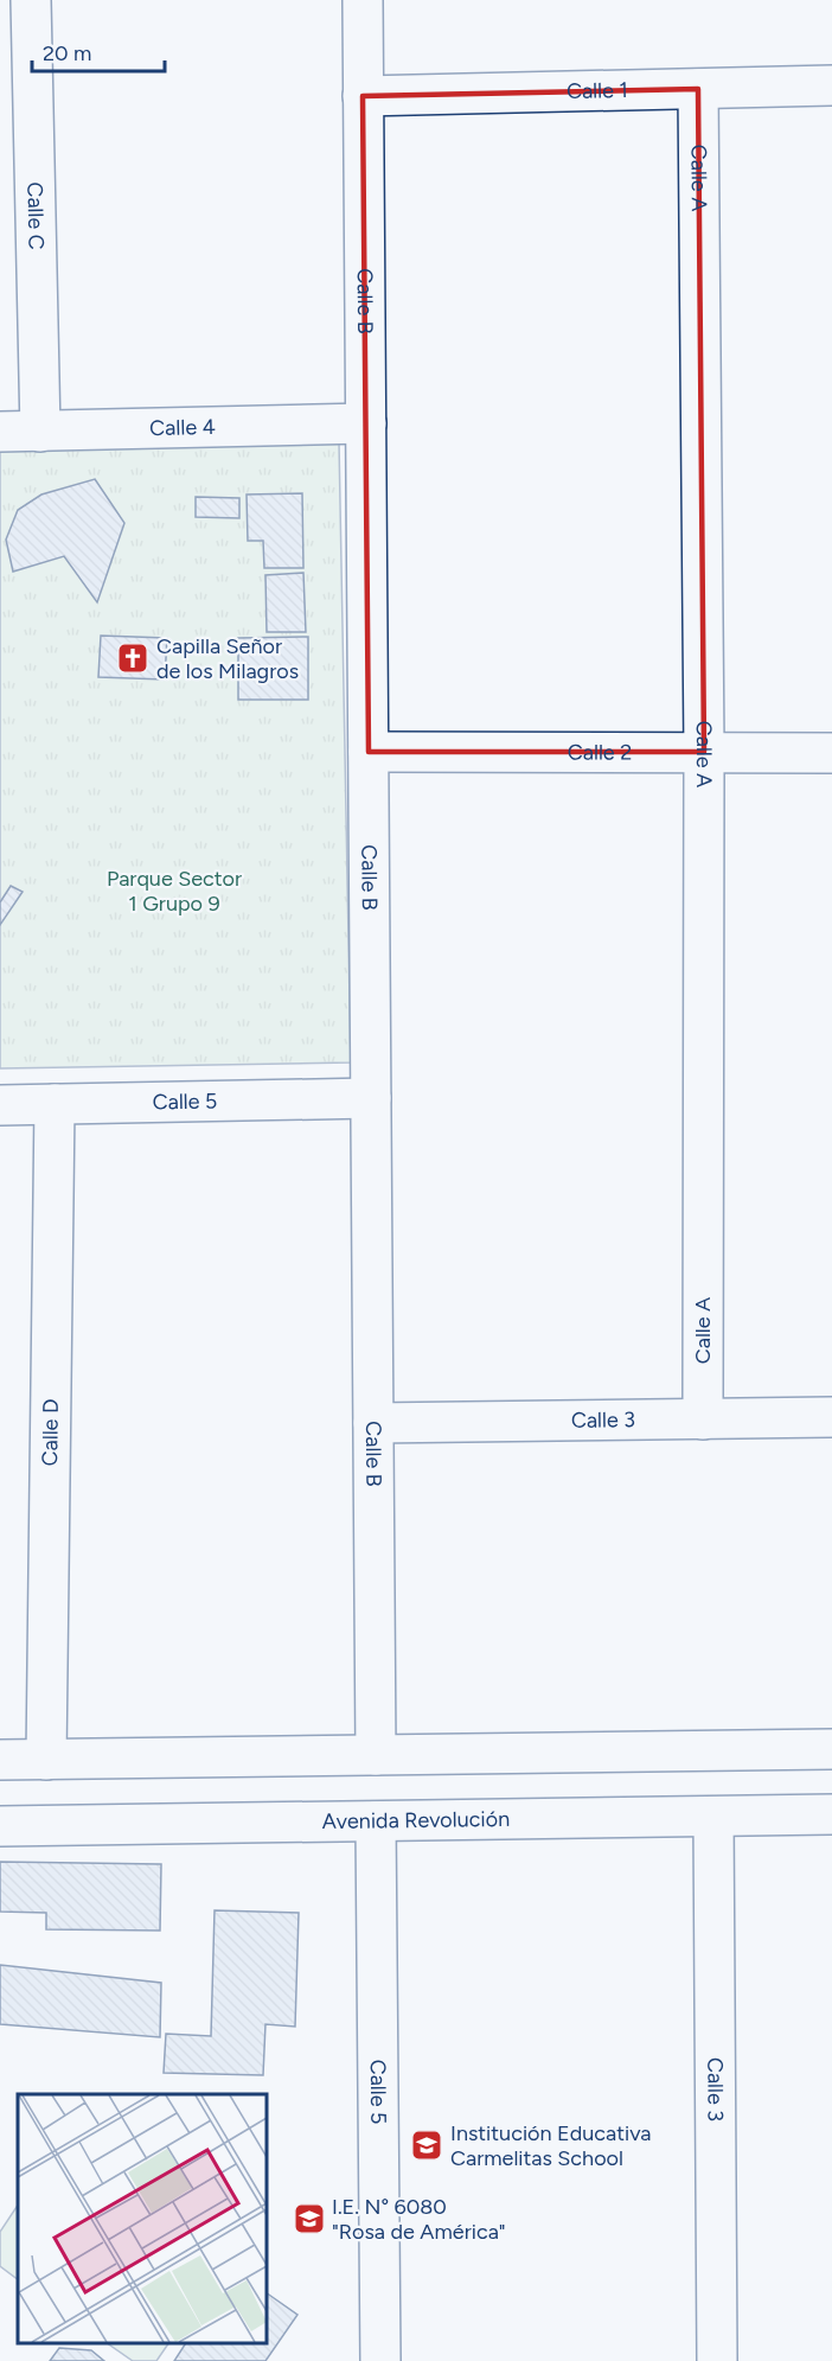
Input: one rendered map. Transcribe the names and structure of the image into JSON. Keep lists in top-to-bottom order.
{
  "streets": {
    "street": [
      "Calle 1",
      "Calle A",
      "Calle C",
      "Calle B",
      "Calle 4",
      "Calle 2",
      "Calle 5",
      "Calle 3",
      "Calle D",
      "Avenida Revolución"
    ]
  },
  "crossings": [
    ["Calle 1", "Calle A"],
    ["Calle 1", "Calle B"],
    ["Calle A", "Calle 2"],
    ["Calle A", "Calle 3"],
    ["Calle C", "Calle 4"],
    ["Calle B", "Calle 4"],
    ["Calle B", "Calle 2"],
    ["Calle B", "Calle 5"],
    ["Calle B", "Calle 3"],
    ["Calle 5", "Calle D"],
    ["Calle 5", "Avenida Revolución"],
    ["Calle 3", "Avenida Revolución"]
  ],
  "parks": ["Parque Sector 1 Grupo 9"],
  "places": {
    "church": ["Capilla Señor de los Milagros"],
    "school or university": ["Institución Educativa Carmelitas School", "I.E. N° 6080 \"Rosa de América\""]
  },
  "scale_bar": "20 m"
}
